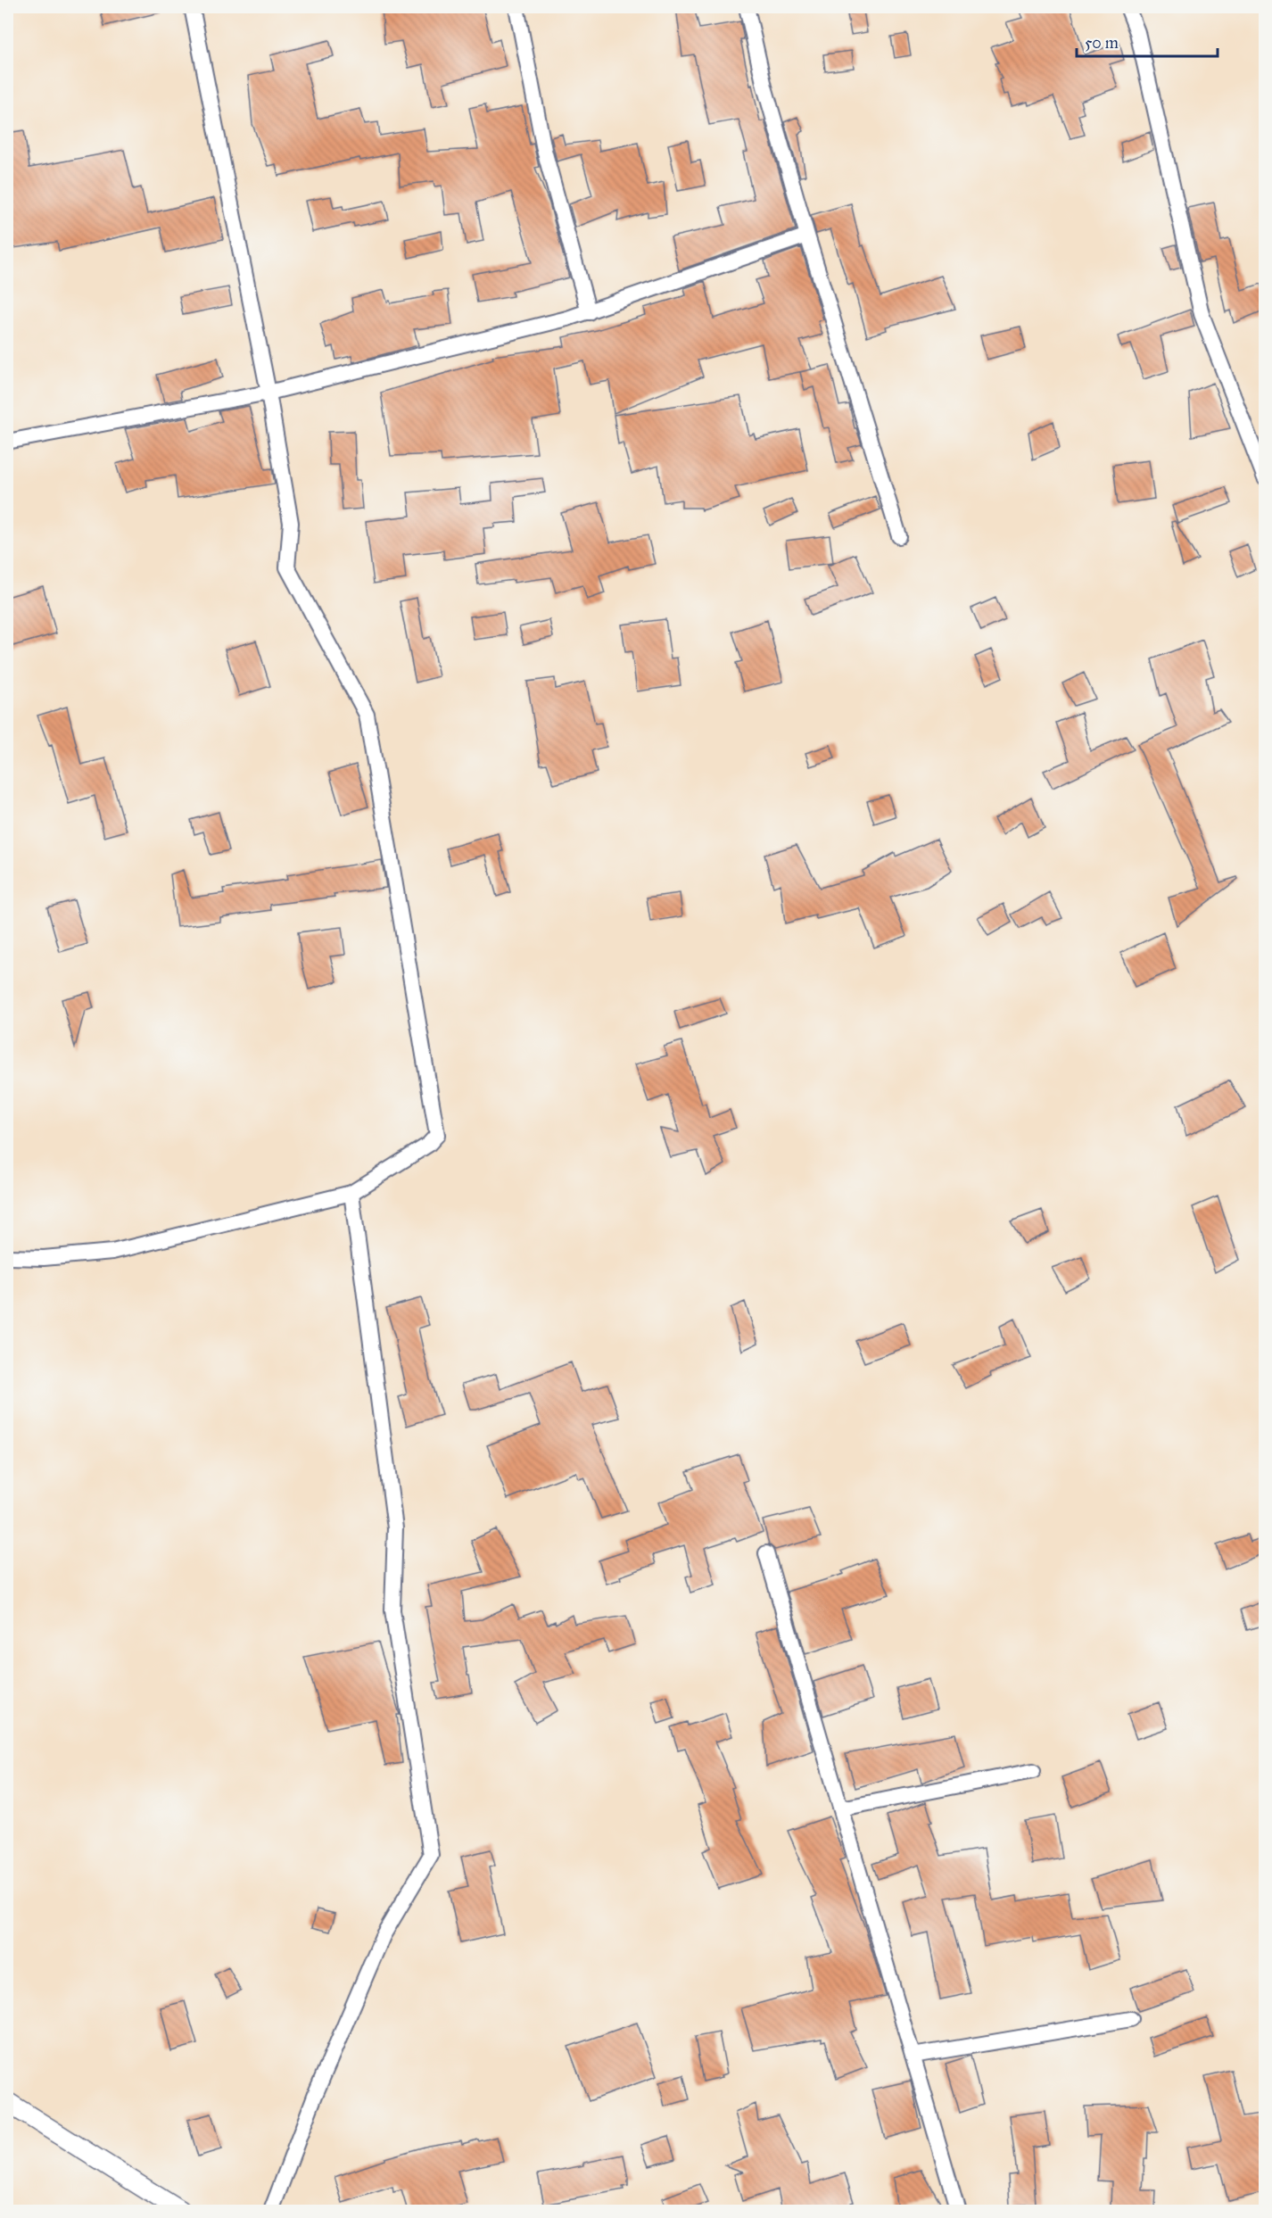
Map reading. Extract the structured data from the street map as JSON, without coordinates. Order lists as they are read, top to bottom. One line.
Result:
{"scale_bar":"50 m"}
